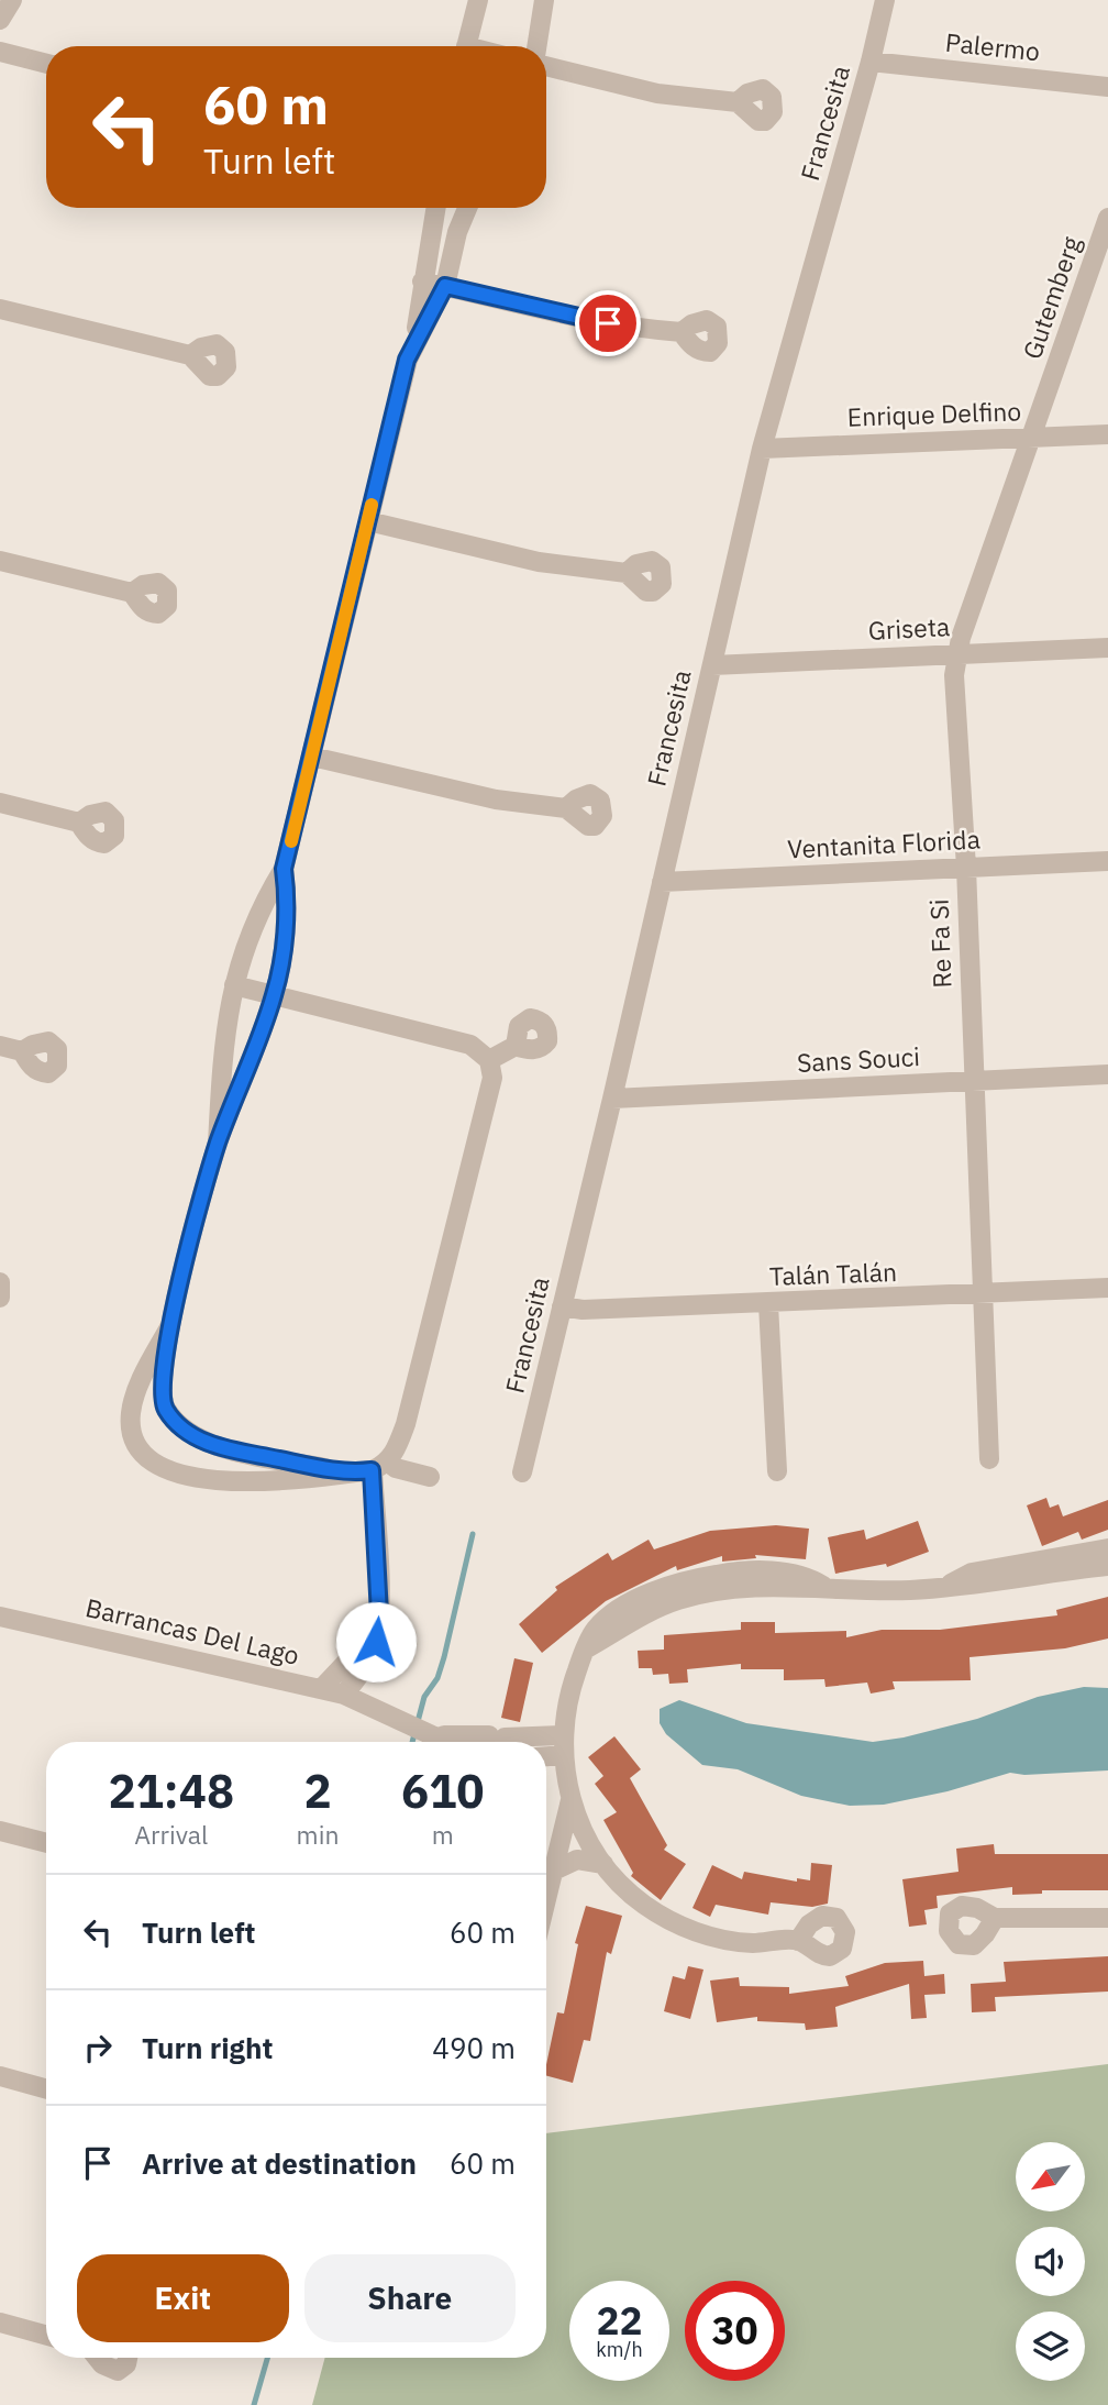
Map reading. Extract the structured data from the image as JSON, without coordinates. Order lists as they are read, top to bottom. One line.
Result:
{"streets":{"street":["Palermo","Francesita","Gutemberg","Enrique Delfino","Griseta","Ventanita Florida","Re Fa Si","Sans Souci","Talán Talán","Barrancas Del Lago"]},"crossings":[["Palermo","Francesita"],["Francesita","Enrique Delfino"],["Francesita","Griseta"],["Francesita","Ventanita Florida"],["Francesita","Sans Souci"],["Francesita","Talán Talán"],["Gutemberg","Enrique Delfino"],["Gutemberg","Re Fa Si"],["Enrique Delfino","Re Fa Si"],["Griseta","Re Fa Si"],["Ventanita Florida","Re Fa Si"],["Re Fa Si","Sans Souci"],["Re Fa Si","Talán Talán"]],"north":"bottom left","page":{"turn":["60 m","Turn left"],"eta":["21:48","Arrival","2","min","610","m"],"list":[{"name":"Turn left","value":"60 m"},{"name":"Turn right","value":"490 m"},{"name":"Arrive at destination","value":"60 m"}],"buttons":["Exit","Share"],"speed":"22 km/h","limit":"30"}}
